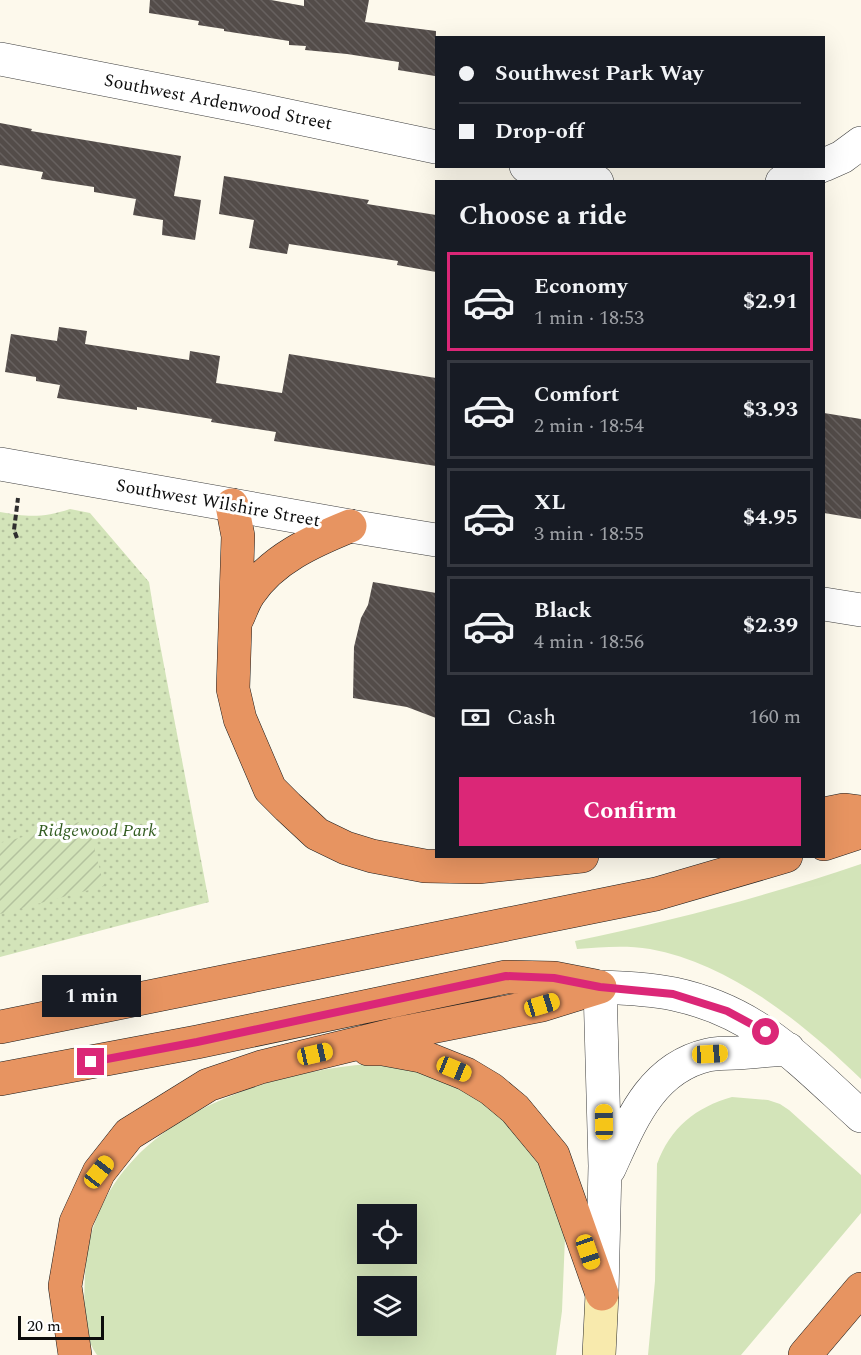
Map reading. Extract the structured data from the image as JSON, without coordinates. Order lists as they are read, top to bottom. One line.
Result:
{"streets":{"street":["Southwest Ardenwood Street","Southwest Wilshire Street"]},"parks":["Ridgewood Park"],"scale_bar":"20 m","page":{"banner":["Southwest Park Way","Drop-off"],"heading":"Choose a ride","list":[{"name":"Economy","note":"1 min · 18:53","value":"$2.91"},{"name":"Comfort","note":"2 min · 18:54","value":"$3.93"},{"name":"XL","note":"3 min · 18:55","value":"$4.95"},{"name":"Black","note":"4 min · 18:56","value":"$2.39"}],"pay":["Cash","160 m"],"buttons":"Confirm","bubble":"1 min","scale":"20 m"}}
